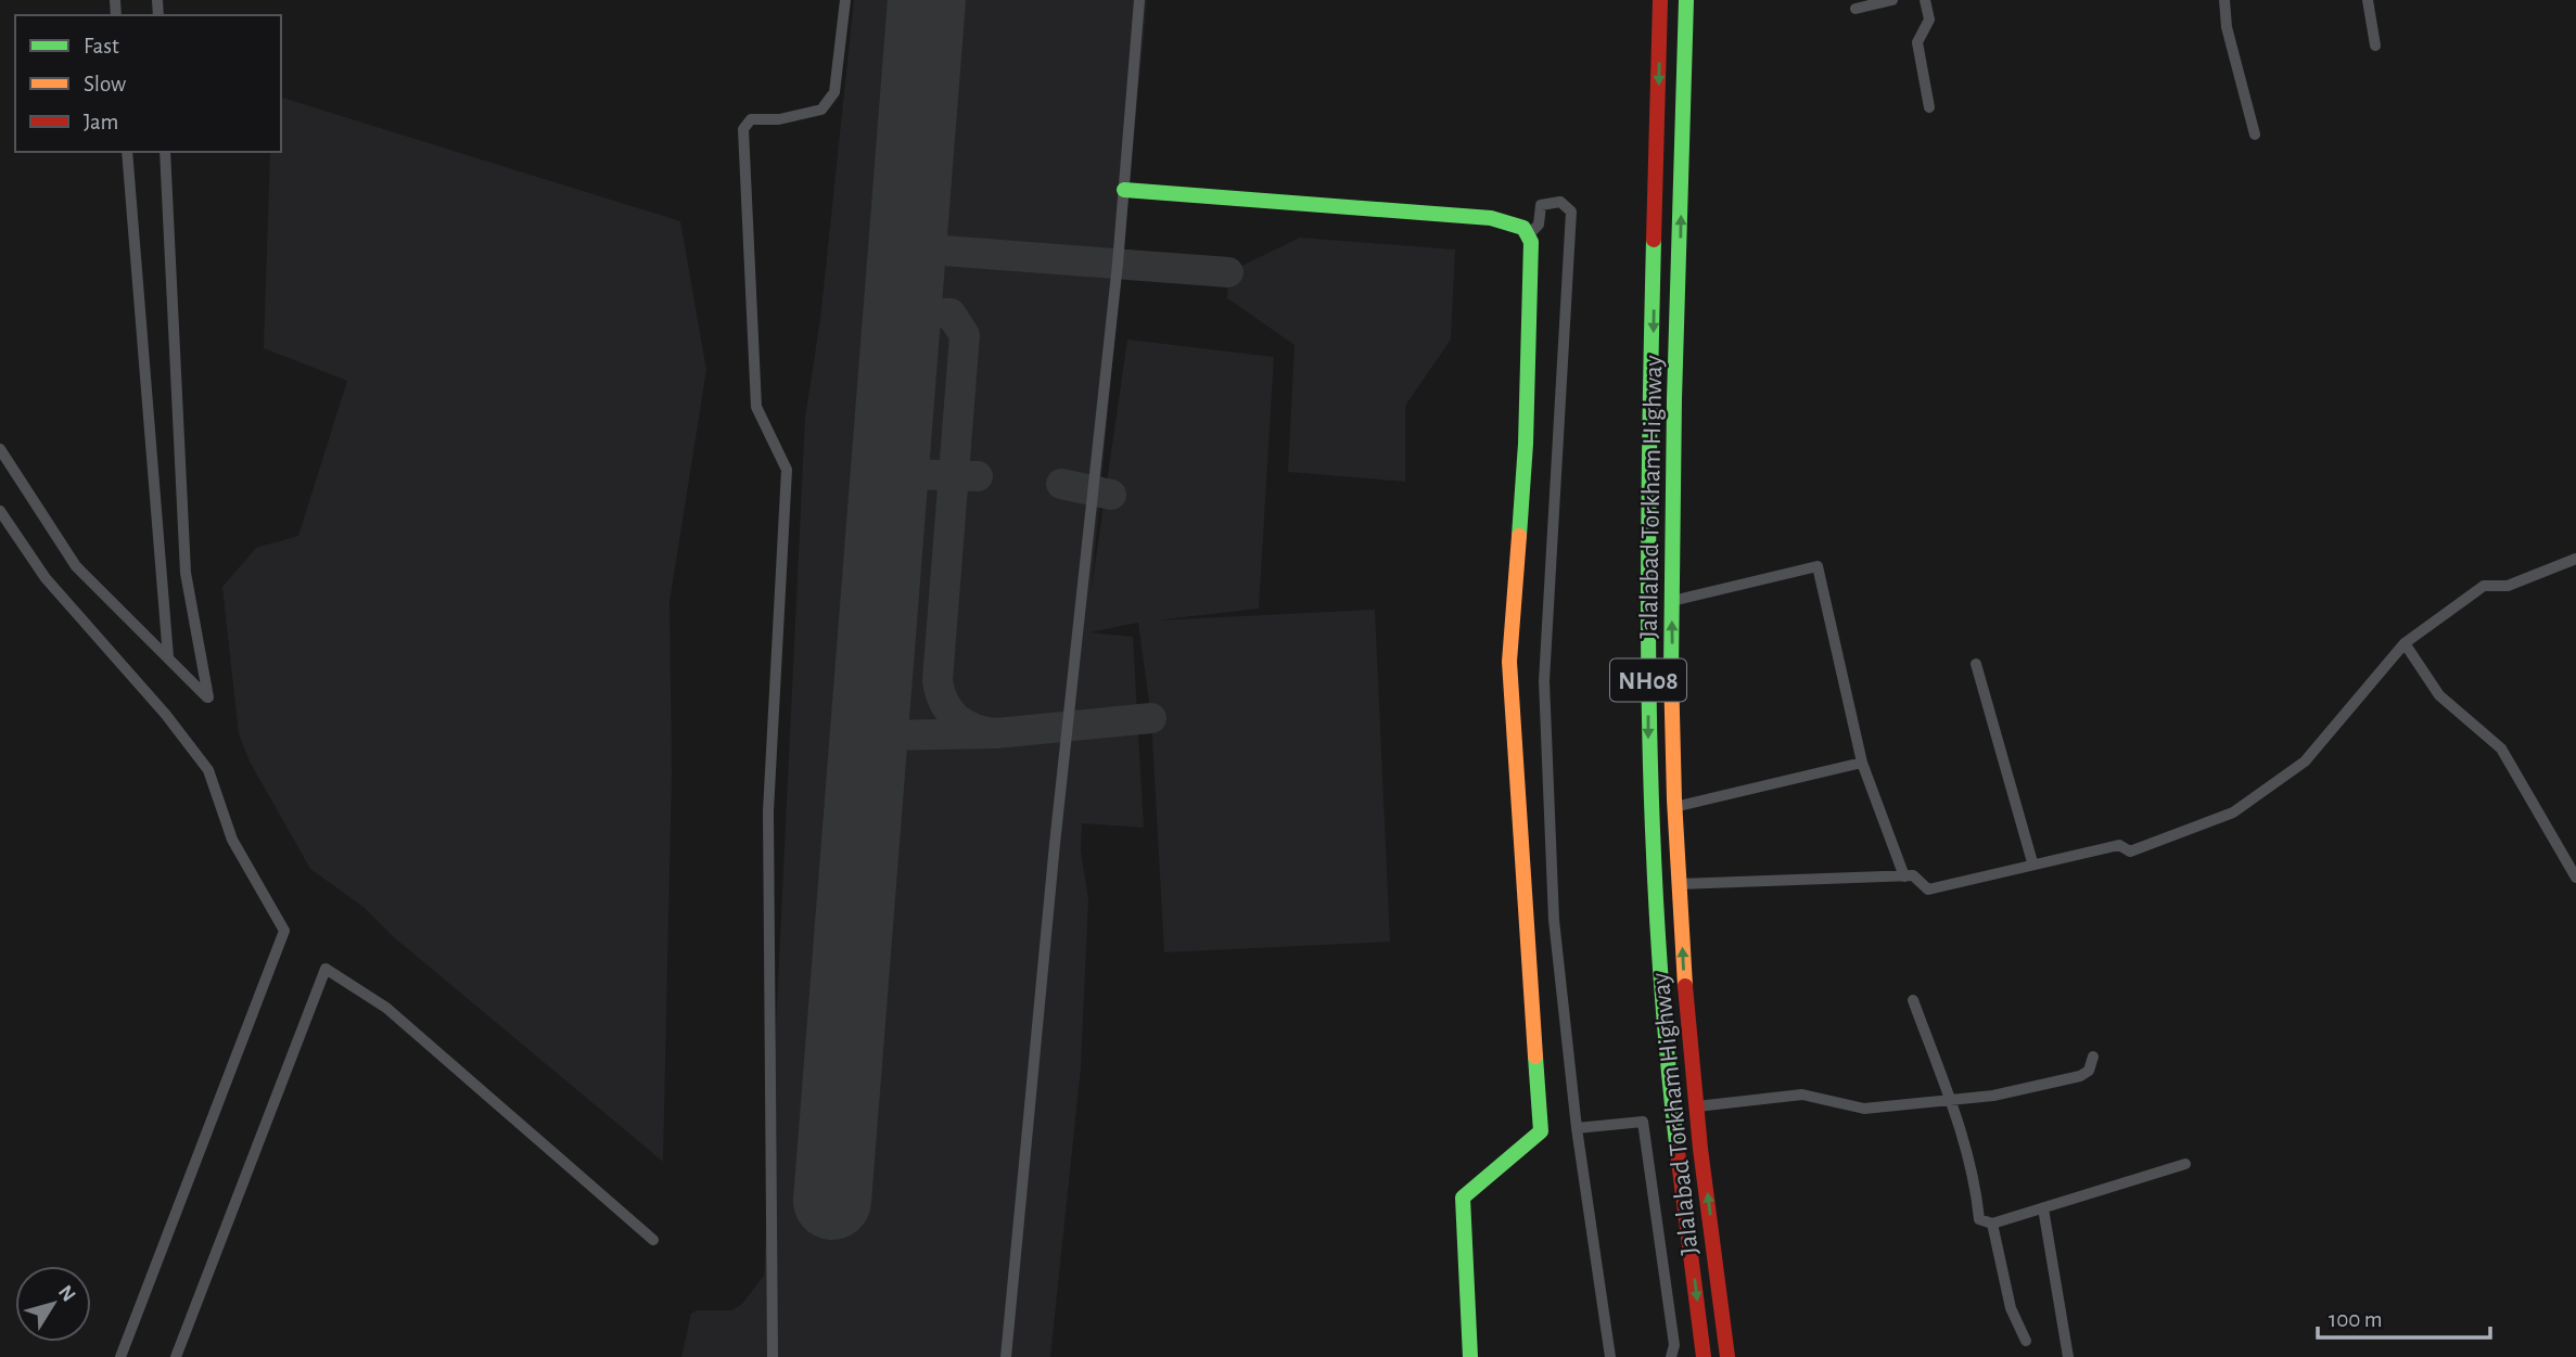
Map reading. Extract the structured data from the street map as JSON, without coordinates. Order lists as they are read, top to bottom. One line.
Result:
{"streets":{"main road":["Jalalabad Torkham Highway","NH08"]},"legend":["Fast","Slow","Jam"],"scale_bar":"100 m","north":"top right"}
